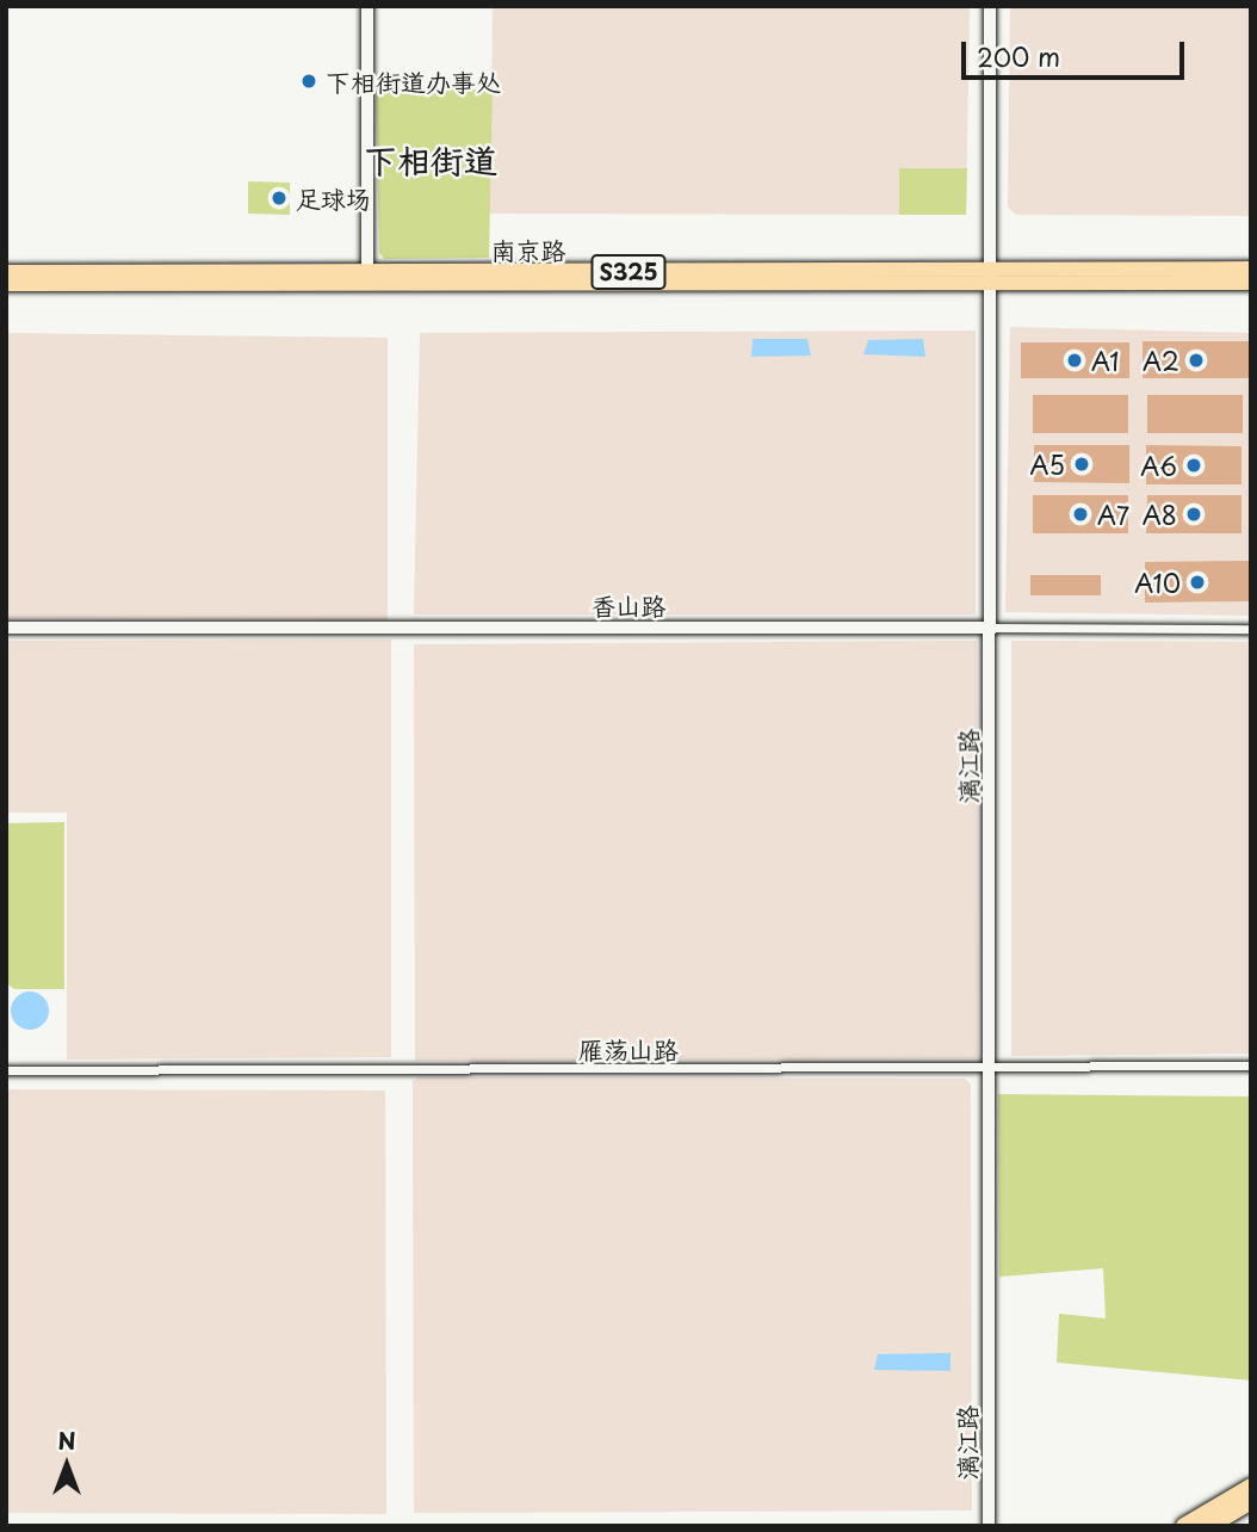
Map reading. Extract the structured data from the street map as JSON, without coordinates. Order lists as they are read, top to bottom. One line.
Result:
{"streets":{"main road":["南京路","S325"],"street":["香山路","漓江路","雁荡山路"]},"crossings":[["南京路","漓江路"],["香山路","漓江路"],["漓江路","雁荡山路"]],"districts":["下相街道"],"places":["下相街道办事处","足球场","A1","A2","A5","A6","A7","A8","A10"],"scale_bar":"200 m","north":"top"}
